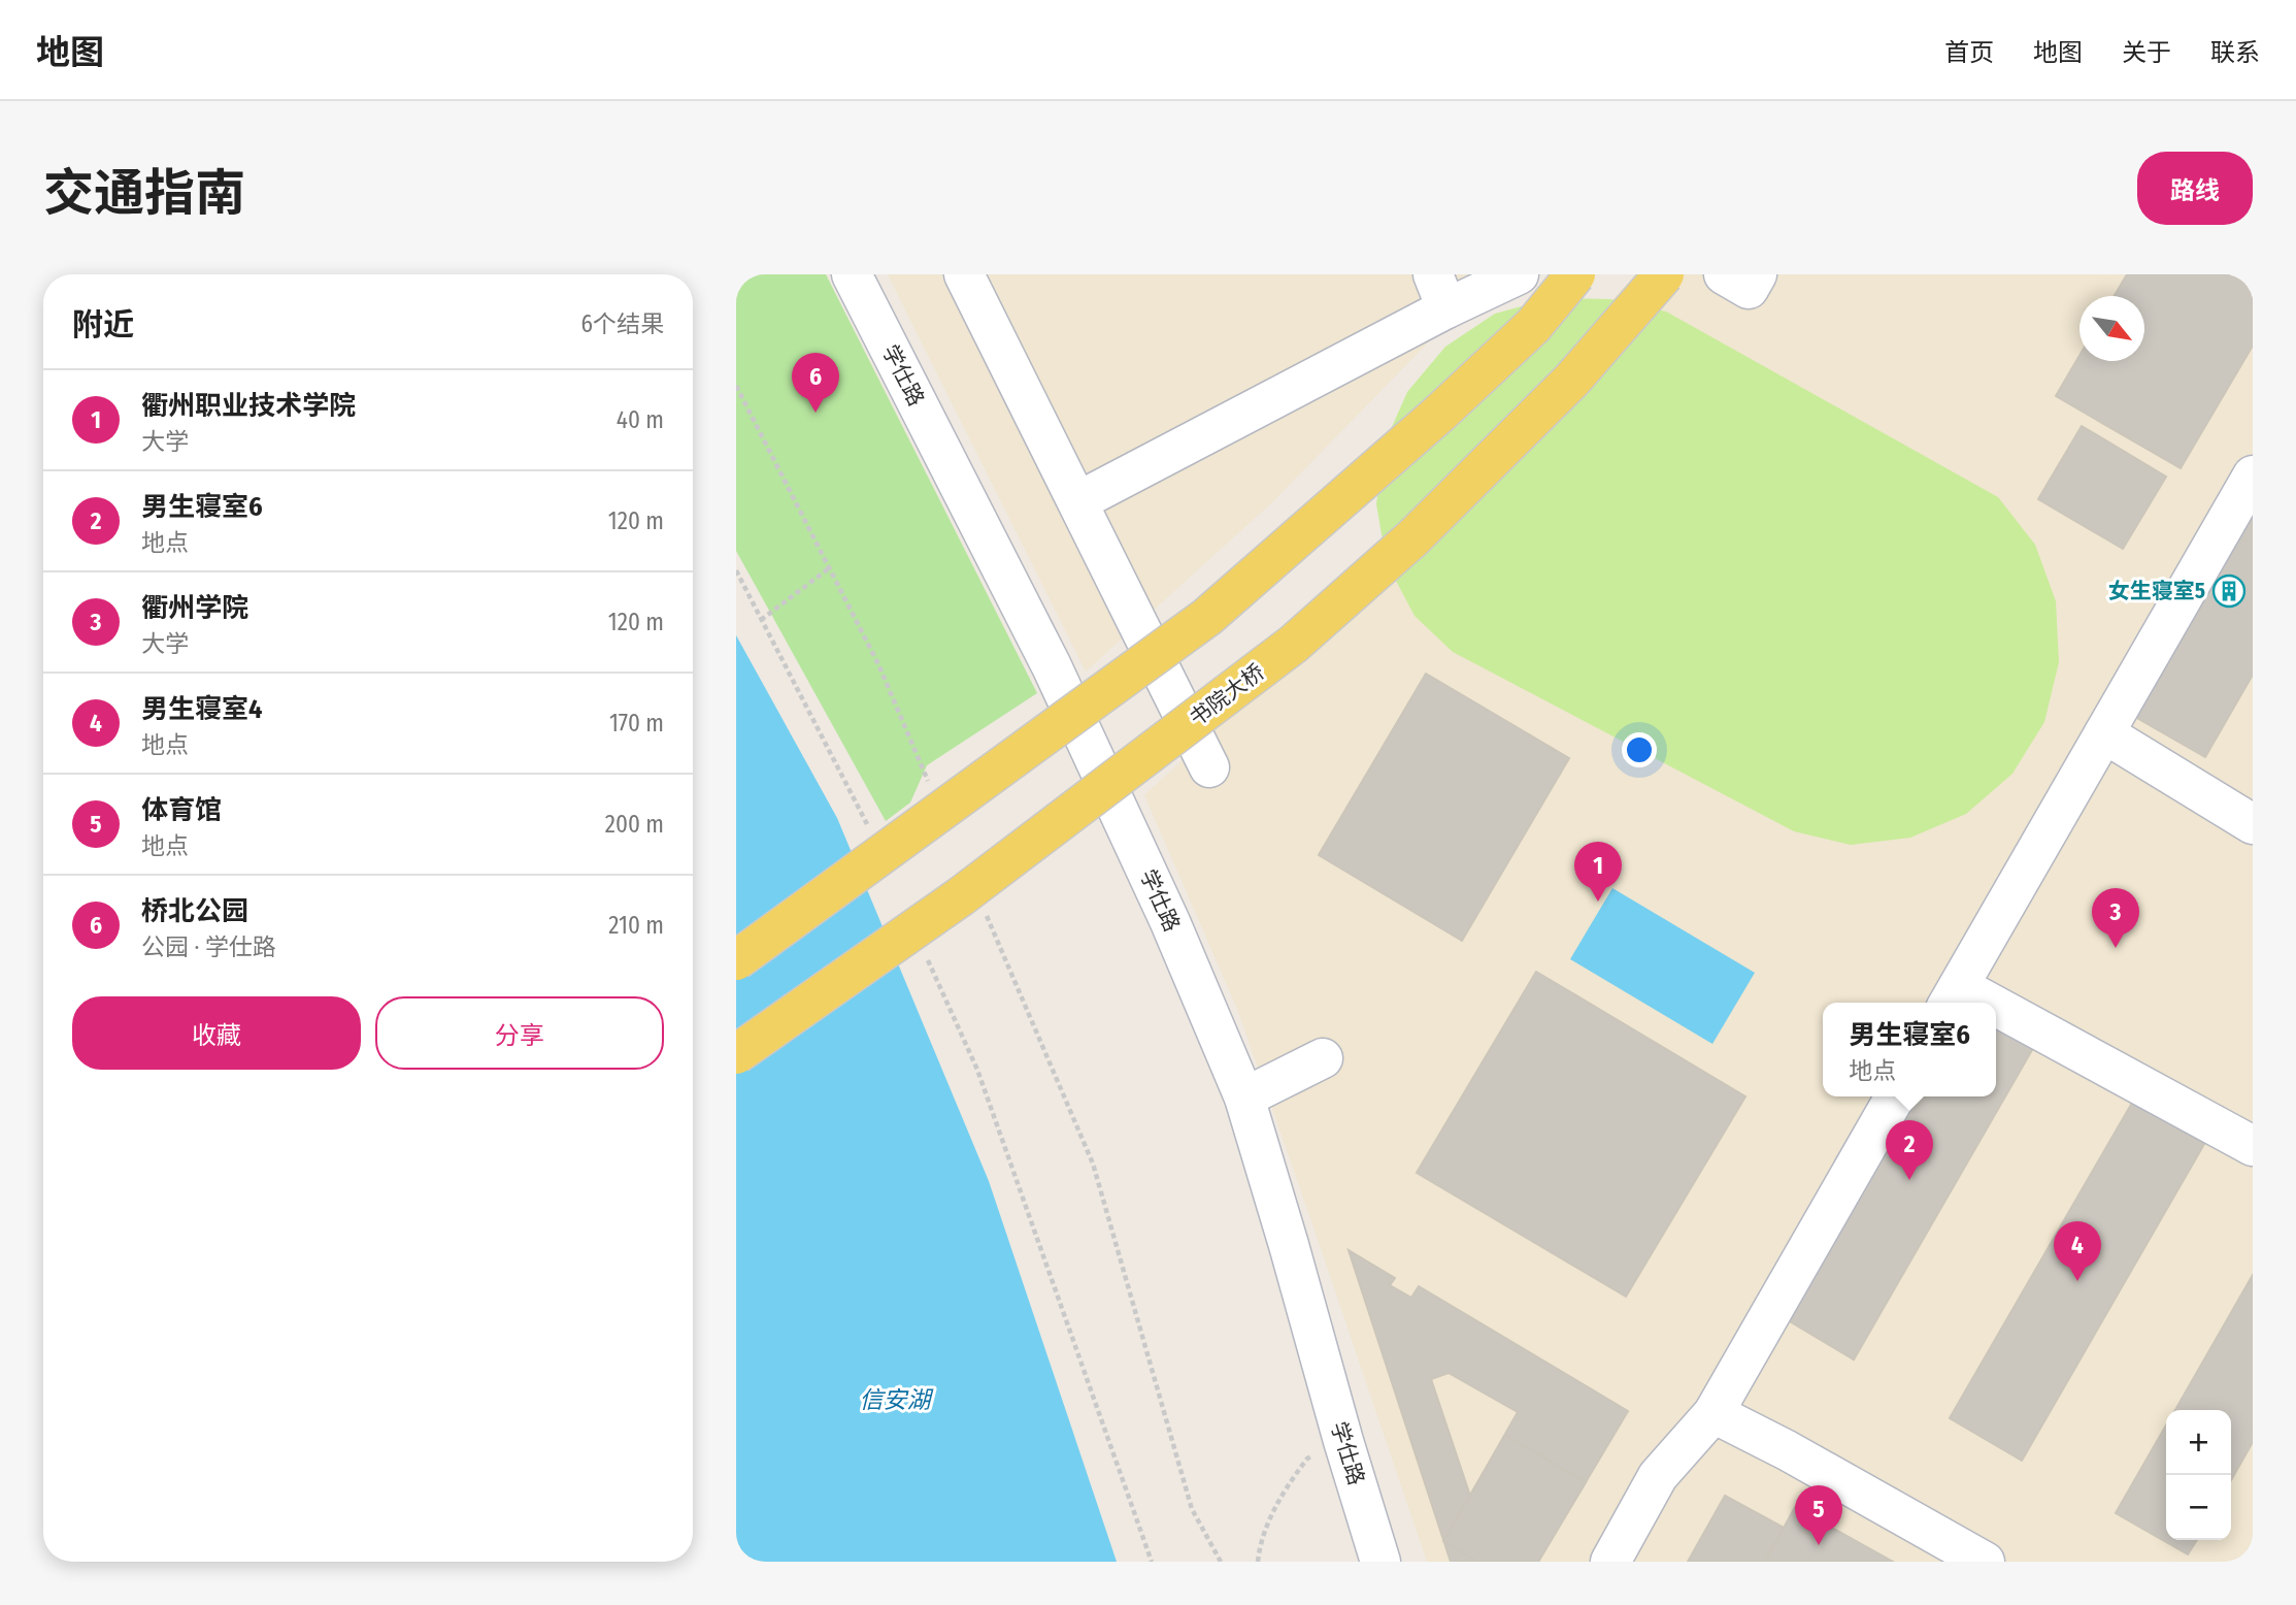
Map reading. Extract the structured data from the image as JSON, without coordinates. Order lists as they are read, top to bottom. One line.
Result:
{"streets":{"main road":["书院大桥"],"street":["学仕路"]},"water":["信安湖"],"places":{"building":["女生寝室5"]},"north":"bottom right","page":{"header":"地图","nav":["首页","地图","关于","联系"],"title":"交通指南","buttons":["路线",["收藏","分享"]],"heading":["附近","6个结果"],"pins":["6","1","3","2","4","5"],"list":[{"mark":"1","name":"衢州职业技术学院","note":"大学","value":"40 m"},{"mark":"2","name":"男生寝室6","note":"地点","value":"120 m"},{"mark":"3","name":"衢州学院","note":"大学","value":"120 m"},{"mark":"4","name":"男生寝室4","note":"地点","value":"170 m"},{"mark":"5","name":"体育馆","note":"地点","value":"200 m"},{"mark":"6","name":"桥北公园","note":"公园 · 学仕路","value":"210 m"}],"popup":["男生寝室6","地点"],"map_buttons":["+","−"]}}
